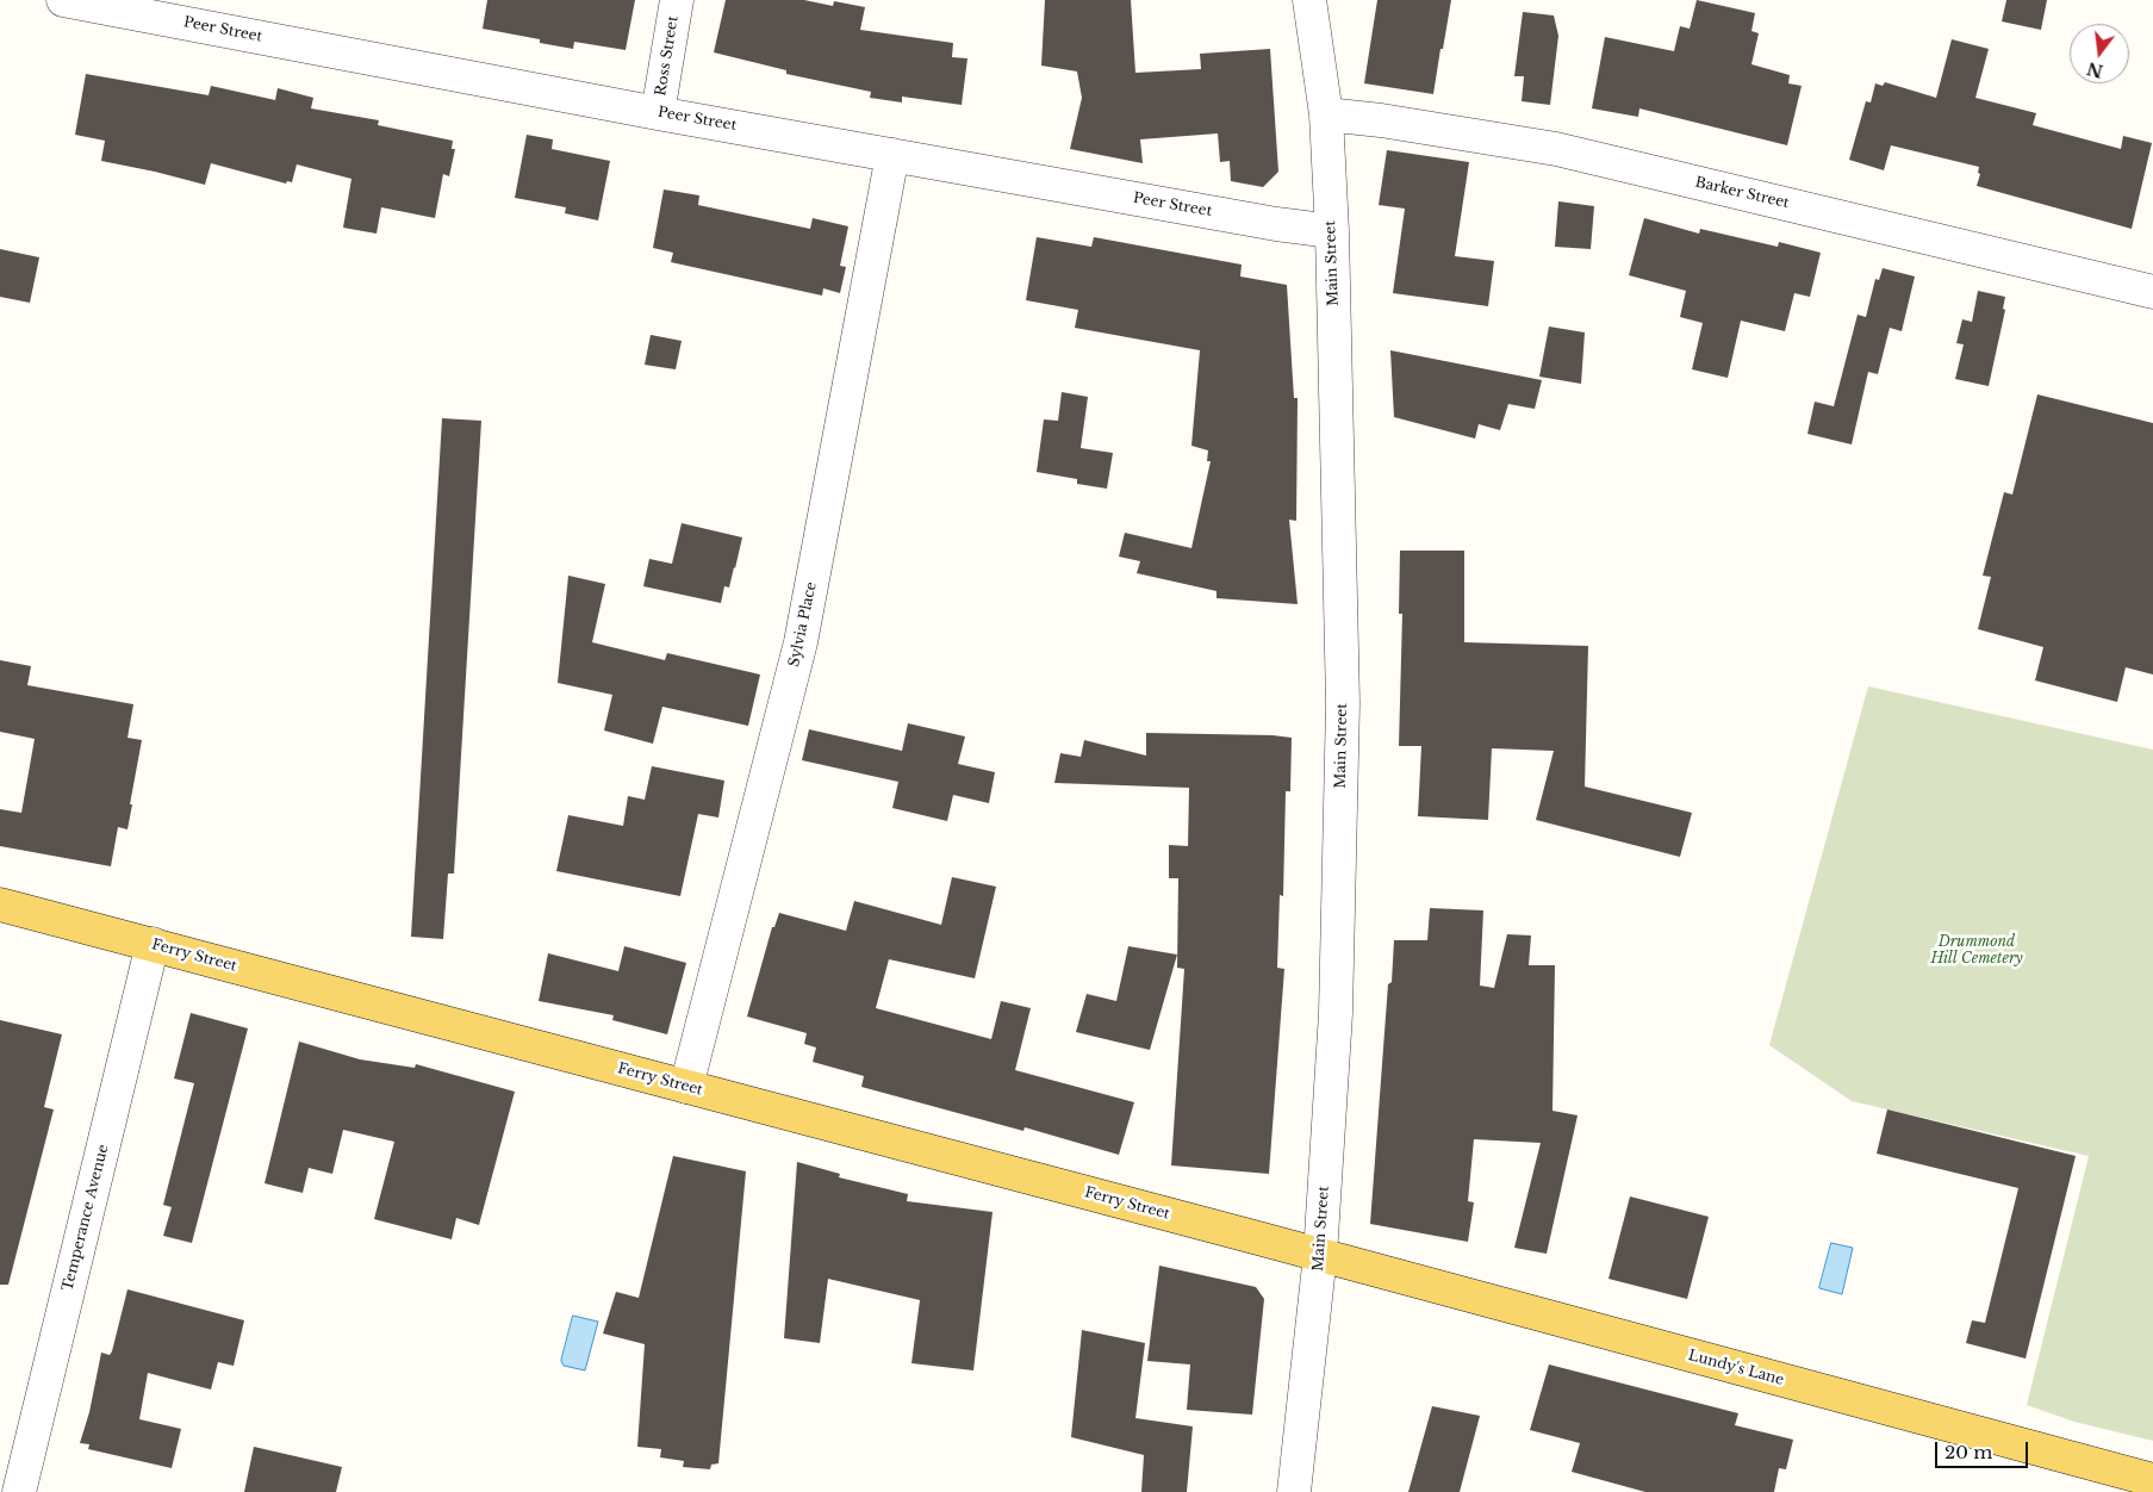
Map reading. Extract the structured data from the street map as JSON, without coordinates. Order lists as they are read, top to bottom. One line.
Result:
{"streets":{"main road":["Ferry Street","Lundy's Lane"],"street":["Peer Street","Ross Street","Barker Street","Main Street","Sylvia Place","Temperance Avenue"]},"crossings":[["Peer Street","Ross Street"],["Peer Street","Main Street"],["Peer Street","Sylvia Place"],["Barker Street","Main Street"],["Main Street","Ferry Street"],["Main Street","Lundy's Lane"],["Sylvia Place","Ferry Street"],["Ferry Street","Temperance Avenue"],["Ferry Street","Lundy's Lane"]],"parks":["Drummond Hill Cemetery"],"scale_bar":"20 m","north":"bottom"}
